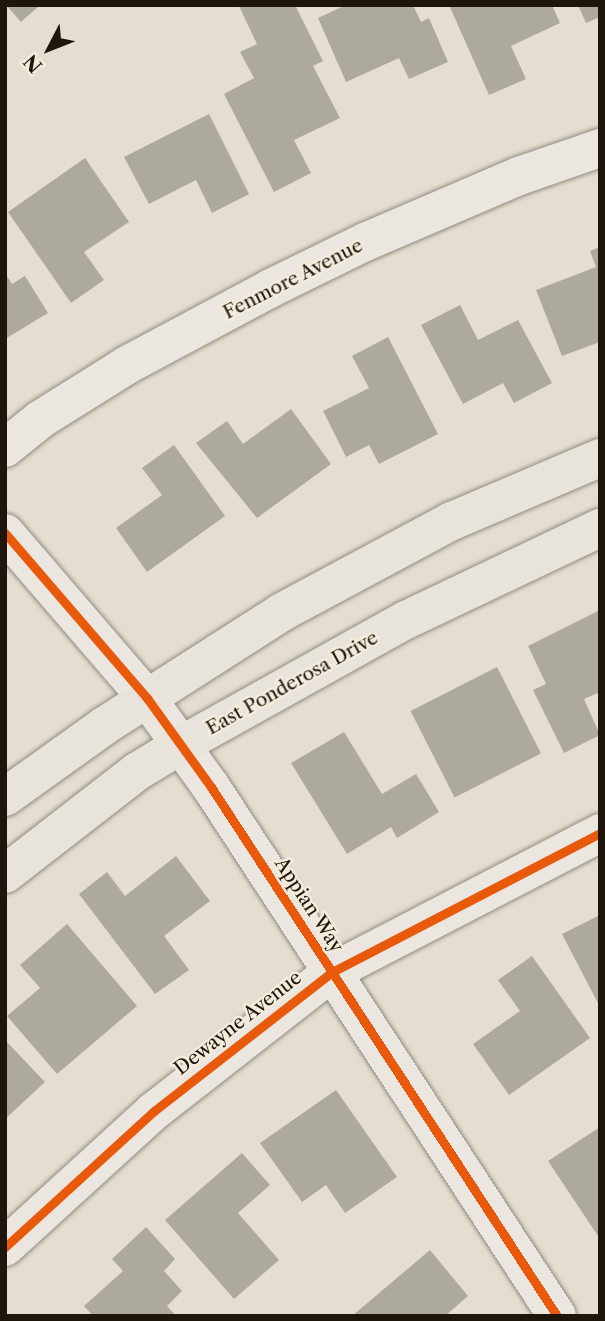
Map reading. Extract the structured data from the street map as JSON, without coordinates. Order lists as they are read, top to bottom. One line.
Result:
{"streets":{"main road":["East Ponderosa Drive"],"street":["Fenmore Avenue","Appian Way","Dewayne Avenue"]},"crossings":[["East Ponderosa Drive","Appian Way"],["Appian Way","Dewayne Avenue"]],"north":"bottom left"}
